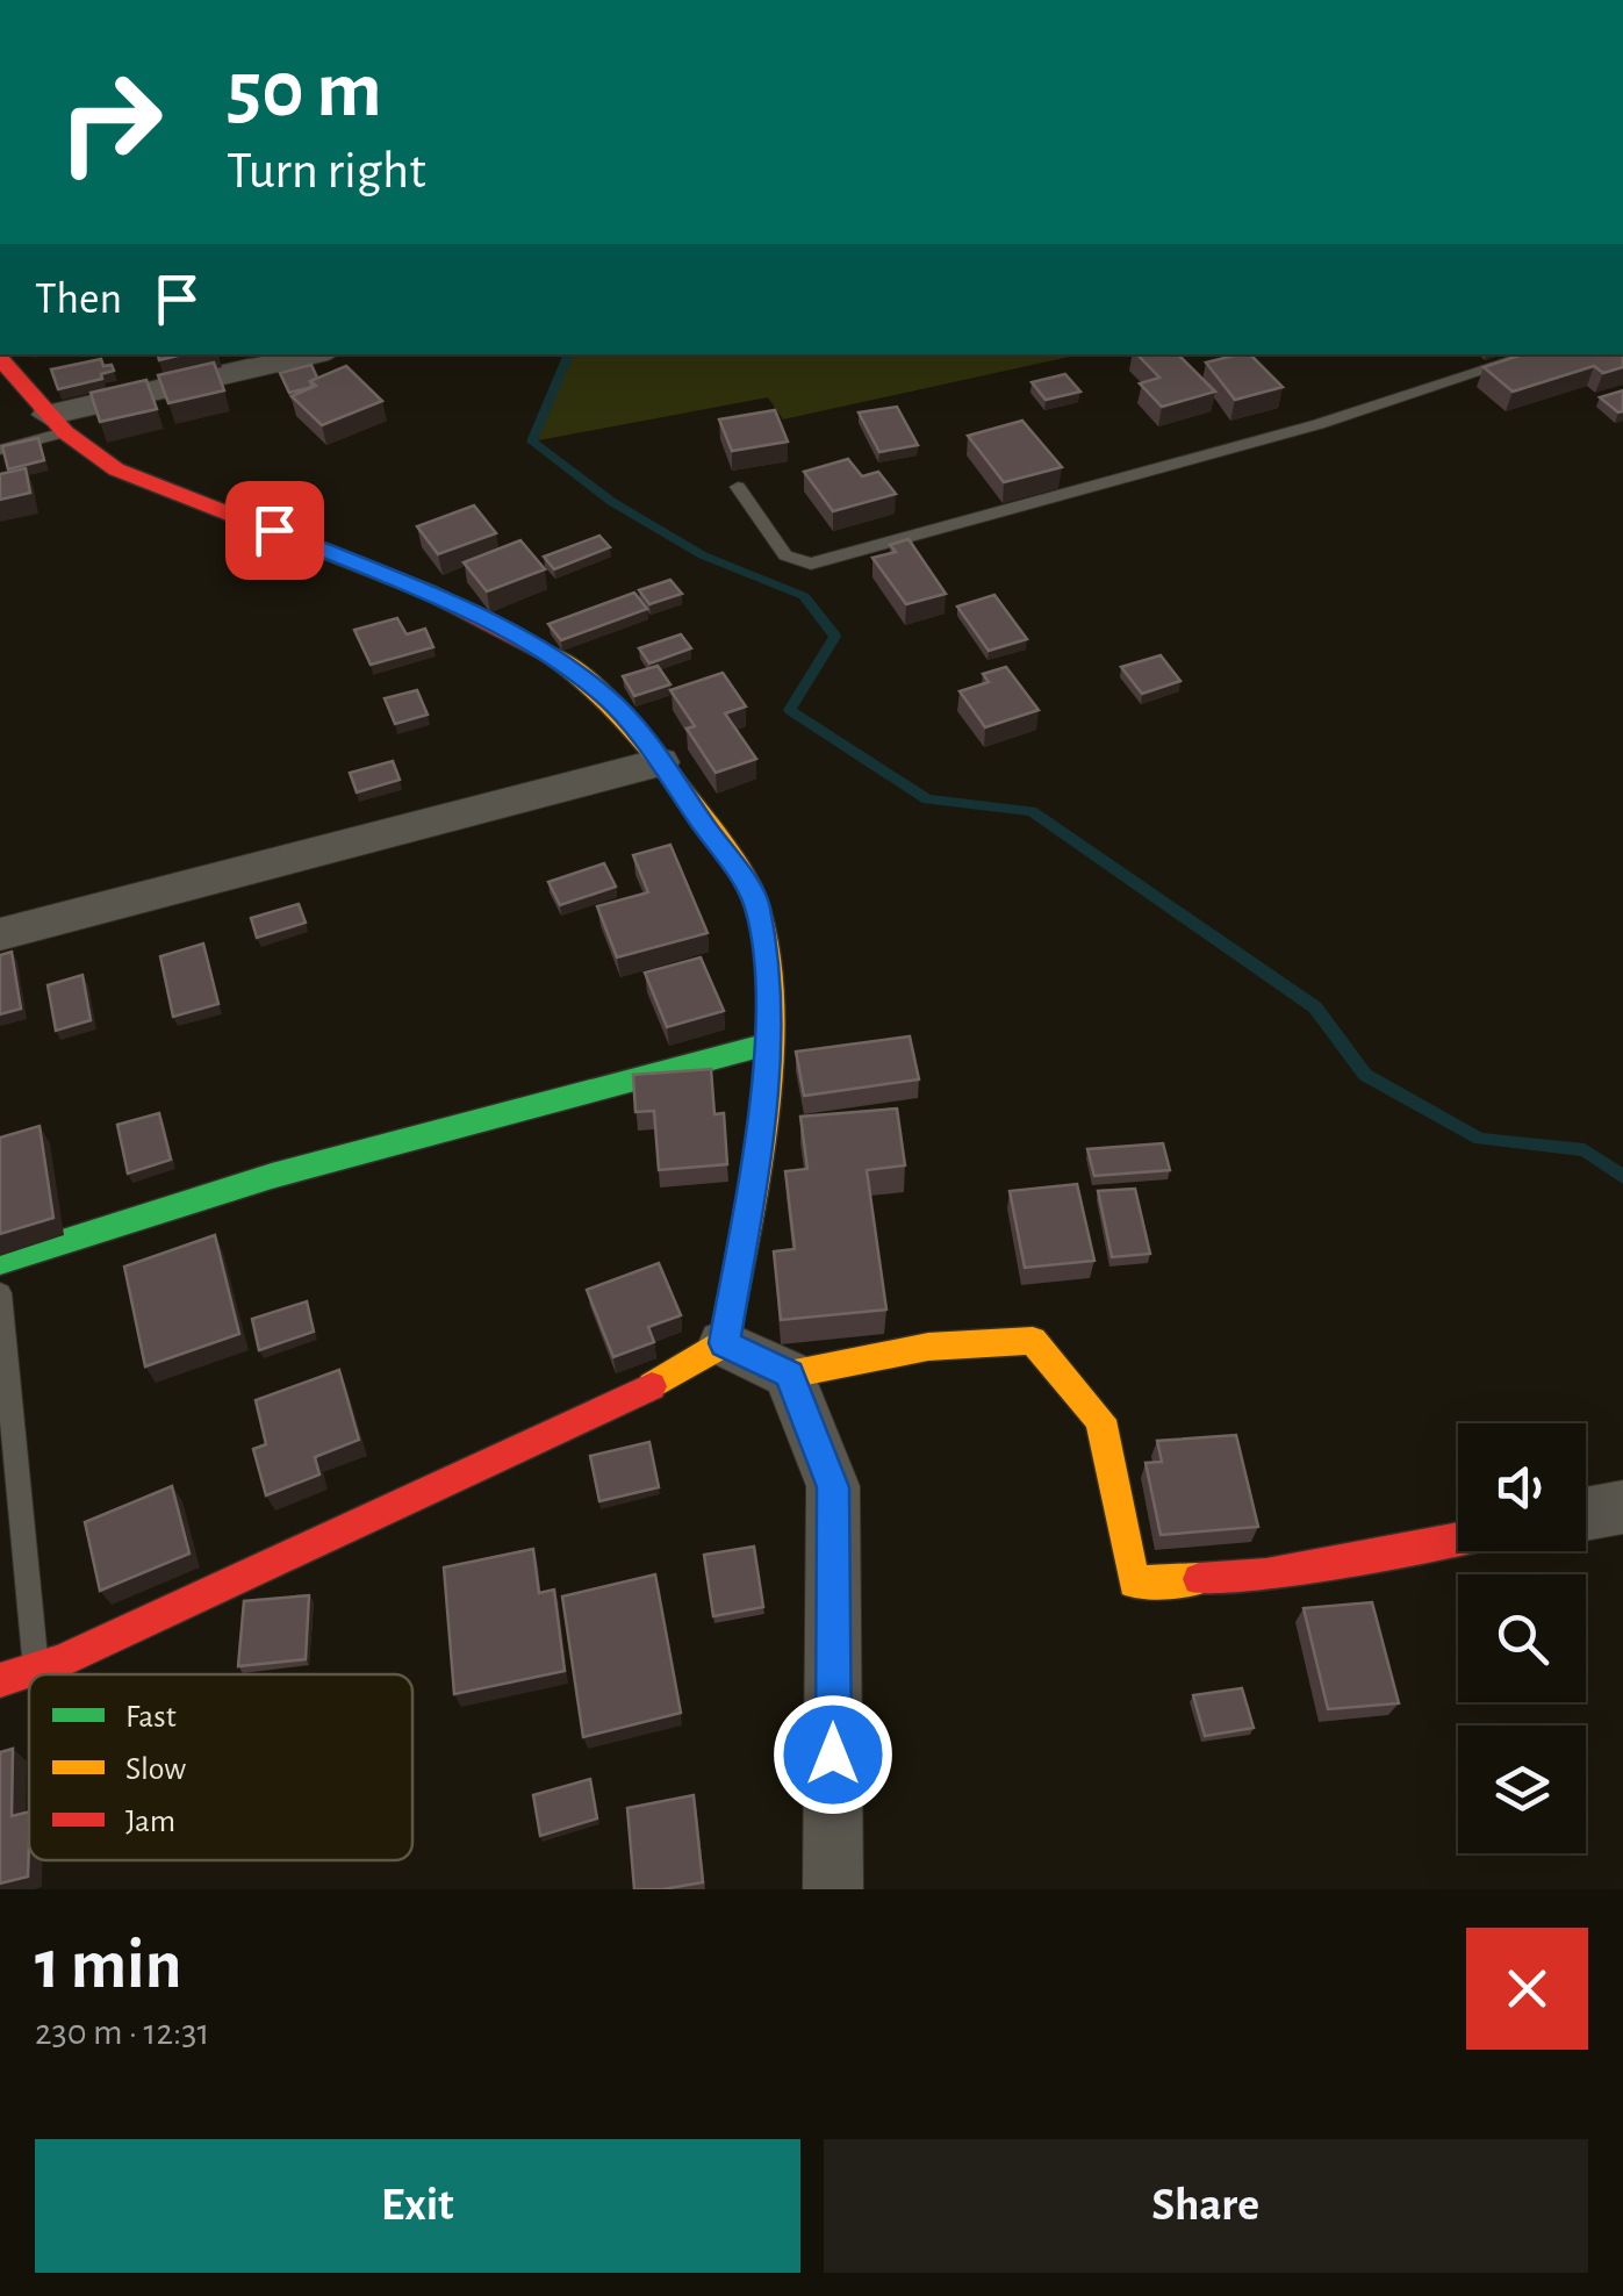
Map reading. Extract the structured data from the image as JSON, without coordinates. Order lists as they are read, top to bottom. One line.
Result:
{"legend":["Fast","Slow","Jam"],"page":{"turn":["50 m","Turn right"],"then":"Then","heading":["1 min","230 m · 12:31"],"buttons":["Exit","Share"]}}
